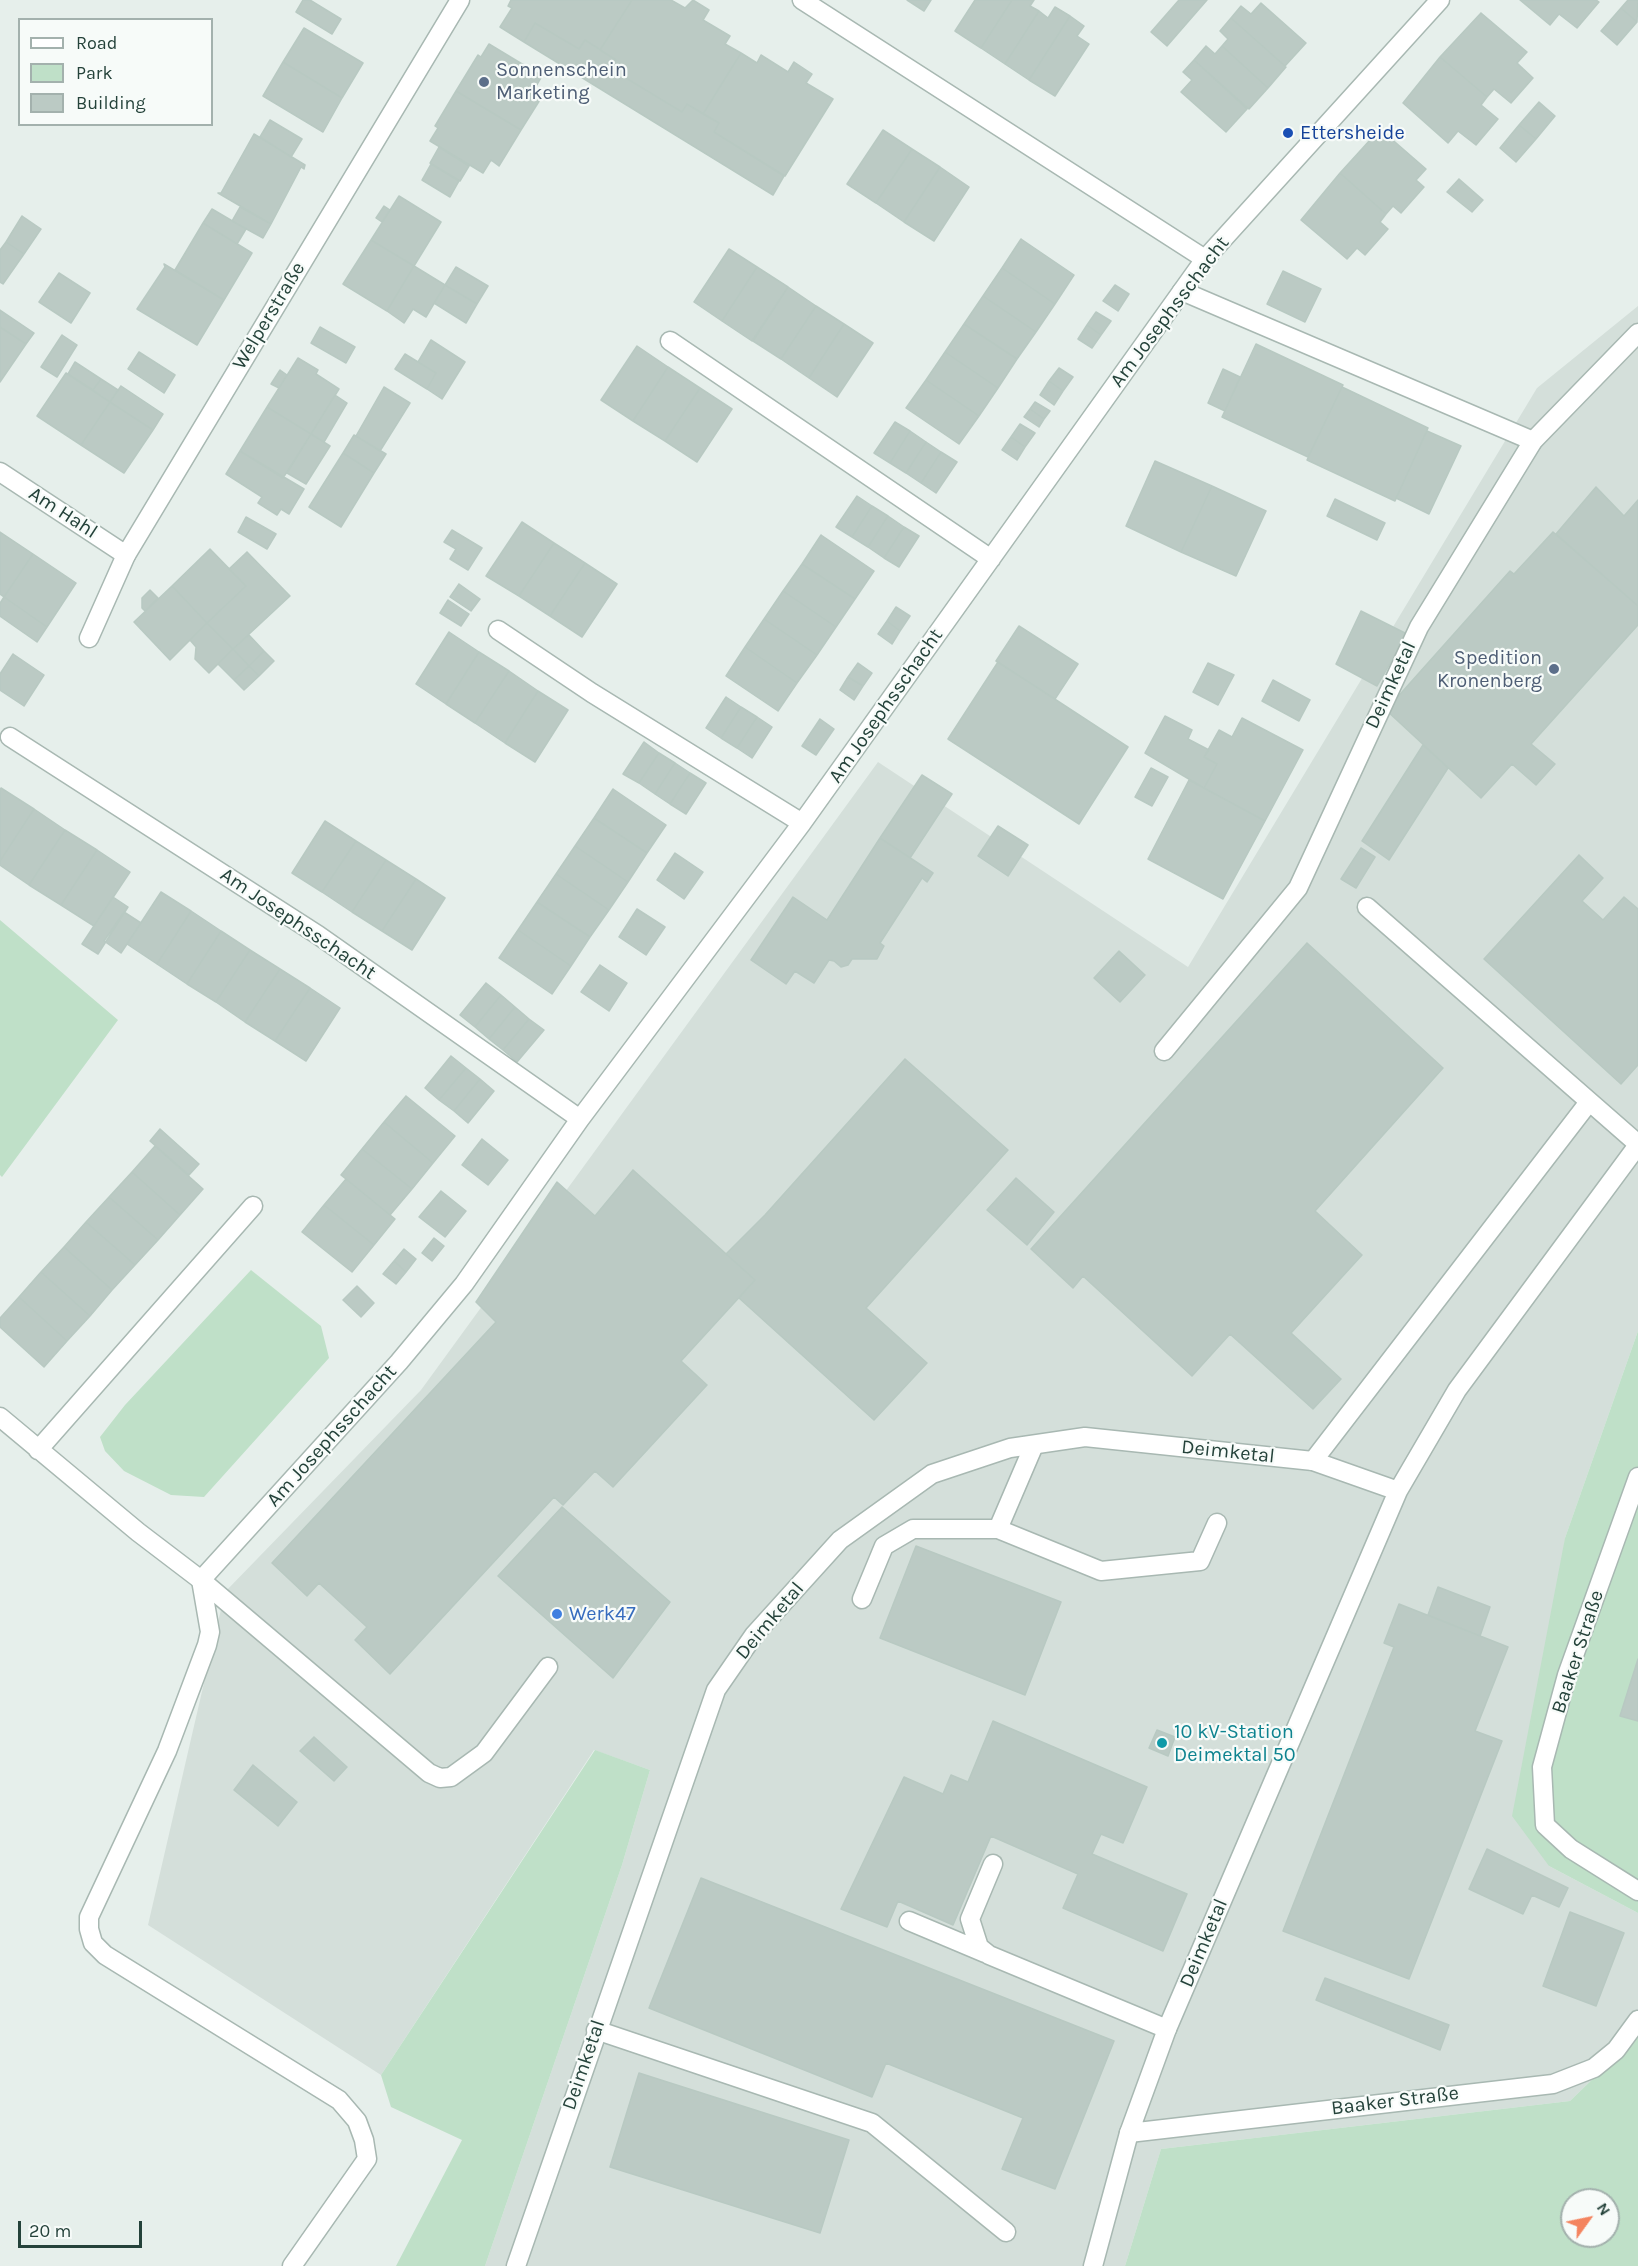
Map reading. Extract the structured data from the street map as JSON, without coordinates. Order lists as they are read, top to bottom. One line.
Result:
{"streets":{"street":["Am Josephsschacht","Welperstraße","Am Hahl","Deimketal","Baaker Straße"]},"crossings":[["Welperstraße","Am Hahl"],["Deimketal","Baaker Straße"]],"places":["Sonnenschein Marketing","Ettersheide","Spedition Kronenberg","Werk47","10 kV-Station Deimektal 50"],"legend":["Road","Park","Building"],"scale_bar":"20 m","north":"top right"}
